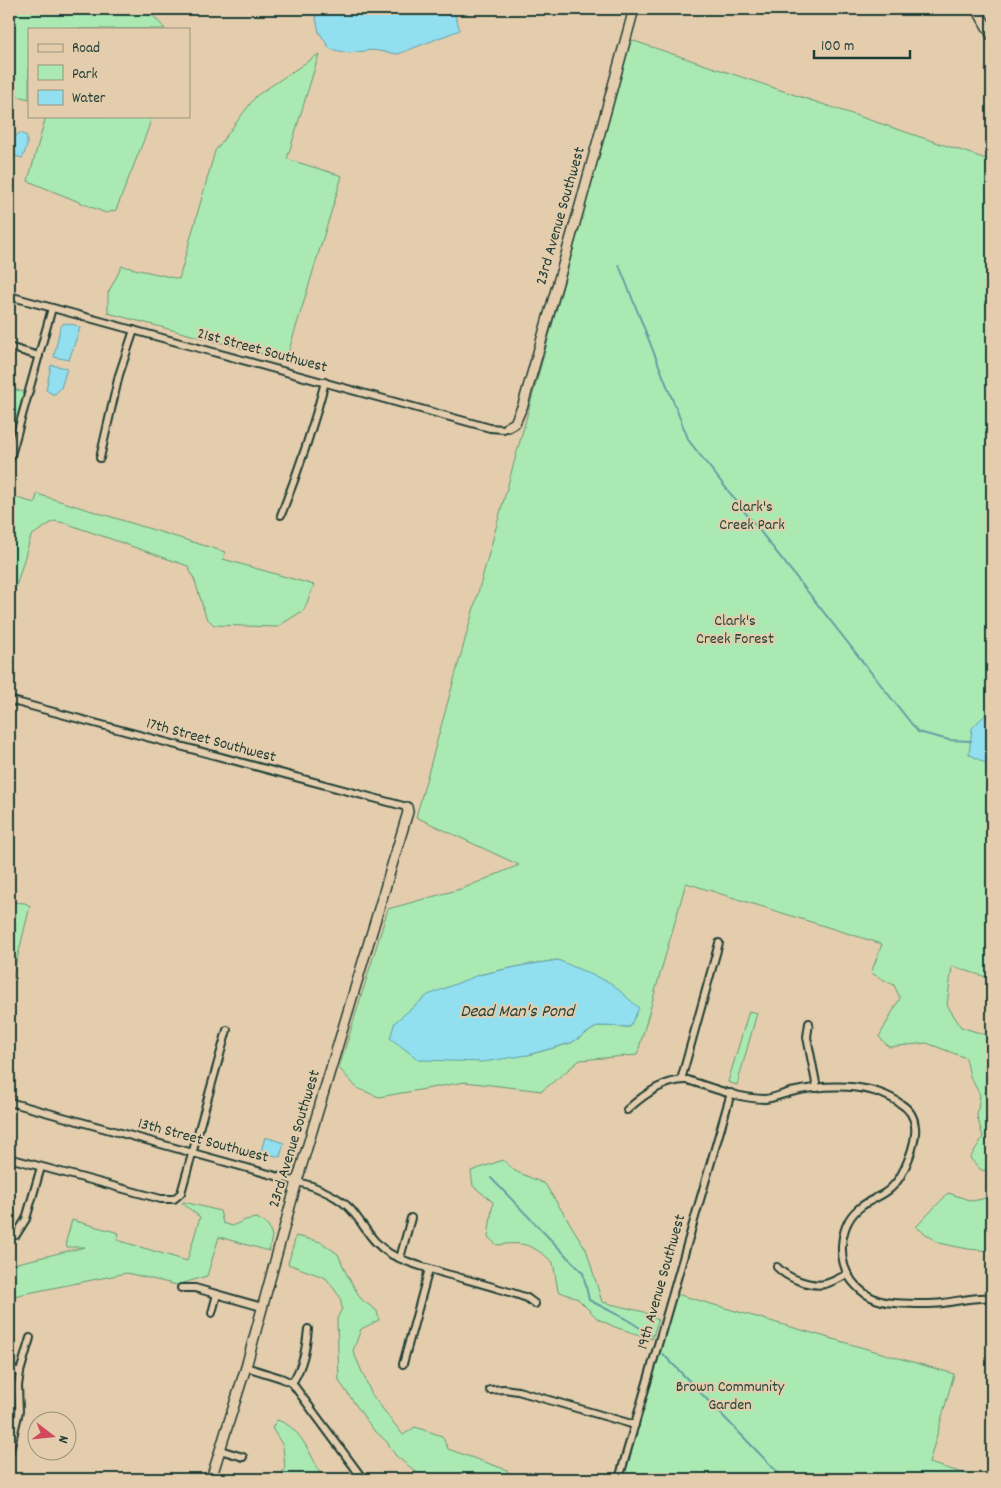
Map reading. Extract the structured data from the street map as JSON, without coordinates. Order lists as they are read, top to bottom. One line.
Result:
{"streets":{"street":["23rd Avenue Southwest","21st Street Southwest","17th Street Southwest","13th Street Southwest","19th Avenue Southwest"]},"crossings":[["23rd Avenue Southwest","21st Street Southwest"],["23rd Avenue Southwest","17th Street Southwest"],["23rd Avenue Southwest","13th Street Southwest"]],"water":["Dead Man's Pond"],"parks":["Clark's Creek Park","Clark's Creek Forest","Brown Community Garden"],"legend":["Road","Park","Water"],"scale_bar":"100 m","north":"right"}
